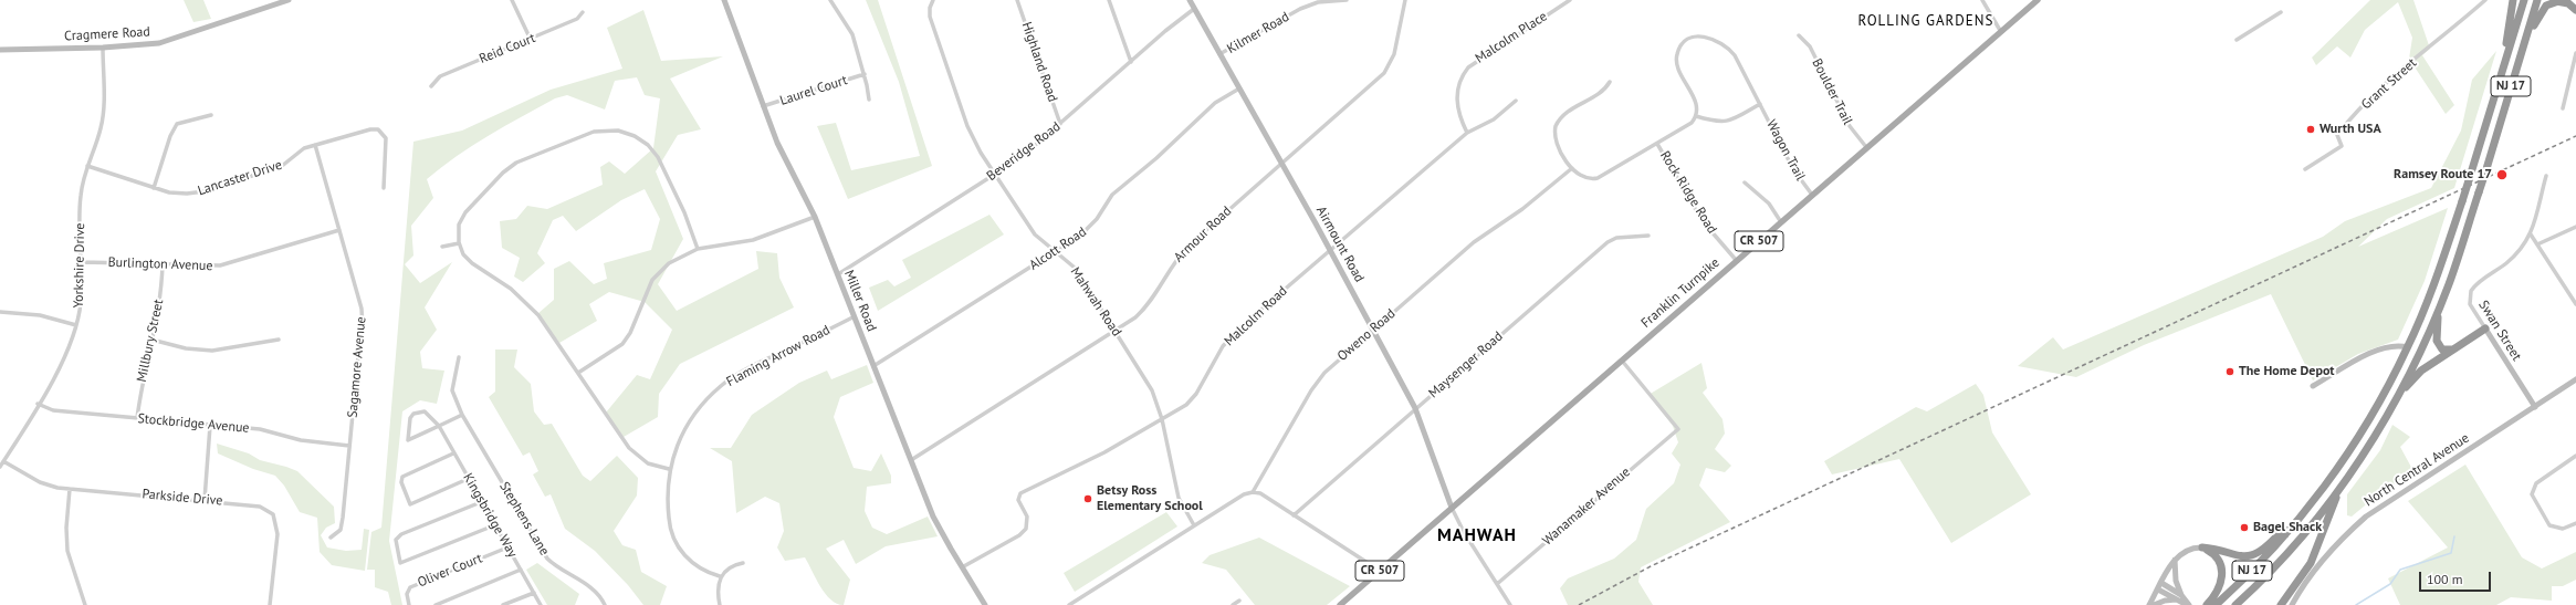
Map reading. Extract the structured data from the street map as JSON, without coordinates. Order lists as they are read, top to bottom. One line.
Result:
{"streets":{"highway":["NJ 17"],"main road":["CR 507","Franklin Turnpike"],"street":["Kilmer Road","Cragmere Road","Malcolm Place","Reid Court","Highland Road","Grant Street","Laurel Court","Boulder Trail","Wagon Trail","Beveridge Road","Lancaster Drive","Rock Ridge Road","Armour Road","Airmount Road","Alcott Road","Burlington Avenue","Yorkshire Drive","Miller Road","Mahwah Road","Malcolm Road","Swan Street","Oweno Road","Millbury Street","Flaming Arrow Road","Maysenger Road","Sagamore Avenue","Stockbridge Avenue","North Central Avenue","Parkside Drive","Wanamaker Avenue","Kingsbridge Way","Stephens Lane","Oliver Court"]},"crossings":[["Kilmer Road","Airmount Road"],["Cragmere Road","Yorkshire Drive"],["Malcolm Place","Malcolm Road"],["Highland Road","Beveridge Road"],["Laurel Court","Miller Road"],["Boulder Trail","Franklin Turnpike"],["Wagon Trail","Franklin Turnpike"],["Beveridge Road","Airmount Road"],["Beveridge Road","Miller Road"],["Beveridge Road","Mahwah Road"],["Lancaster Drive","Yorkshire Drive"],["Lancaster Drive","Sagamore Avenue"],["Rock Ridge Road","Franklin Turnpike"],["Armour Road","Airmount Road"],["Armour Road","Miller Road"],["Armour Road","Mahwah Road"],["Airmount Road","Alcott Road"],["Airmount Road","Franklin Turnpike"],["Airmount Road","Malcolm Road"],["Airmount Road","Oweno Road"],["Airmount Road","Maysenger Road"],["Alcott Road","Miller Road"],["Alcott Road","Mahwah Road"],["Burlington Avenue","Yorkshire Drive"],["Burlington Avenue","Millbury Street"],["Burlington Avenue","Sagamore Avenue"],["Yorkshire Drive","Stockbridge Avenue"],["Yorkshire Drive","Parkside Drive"],["Franklin Turnpike","Wanamaker Avenue"],["Miller Road","Malcolm Road"],["Miller Road","Flaming Arrow Road"],["Mahwah Road","Malcolm Road"],["Swan Street","North Central Avenue"],["Millbury Street","Stockbridge Avenue"],["Sagamore Avenue","Stockbridge Avenue"],["Kingsbridge Way","Oliver Court"]],"districts":["ROLLING GARDENS","MAHWAH"],"places":["Wurth USA","Ramsey Route 17","The Home Depot","Betsy Ross Elementary School","Bagel Shack"],"scale_bar":"100 m"}
